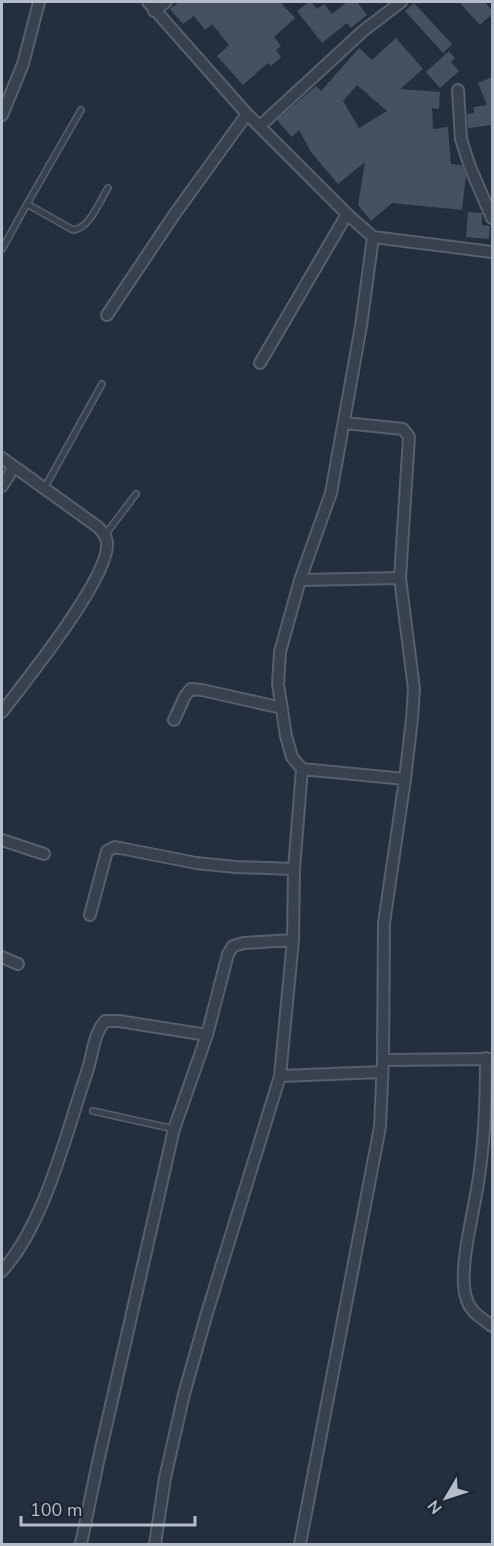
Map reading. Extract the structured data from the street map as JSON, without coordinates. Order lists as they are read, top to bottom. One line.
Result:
{"scale_bar":"100 m","north":"bottom left"}
